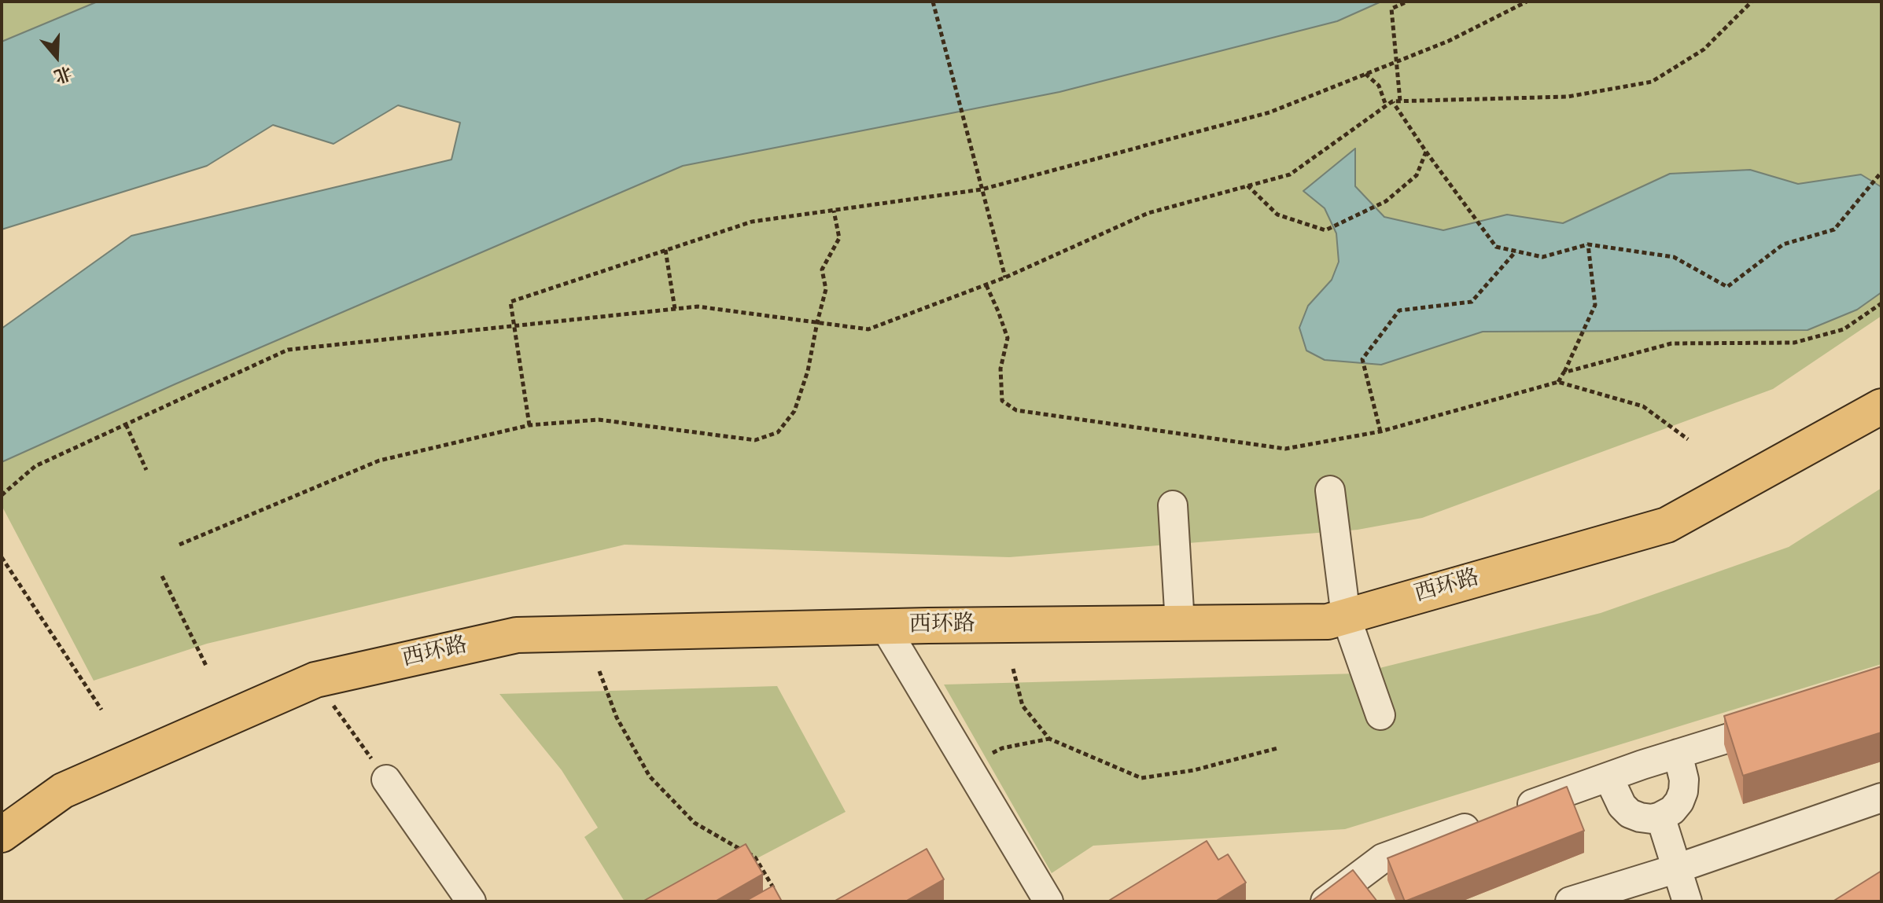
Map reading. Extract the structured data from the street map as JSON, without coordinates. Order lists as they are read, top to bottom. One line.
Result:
{"streets":{"main road":["西环路"]},"north":"bottom"}
